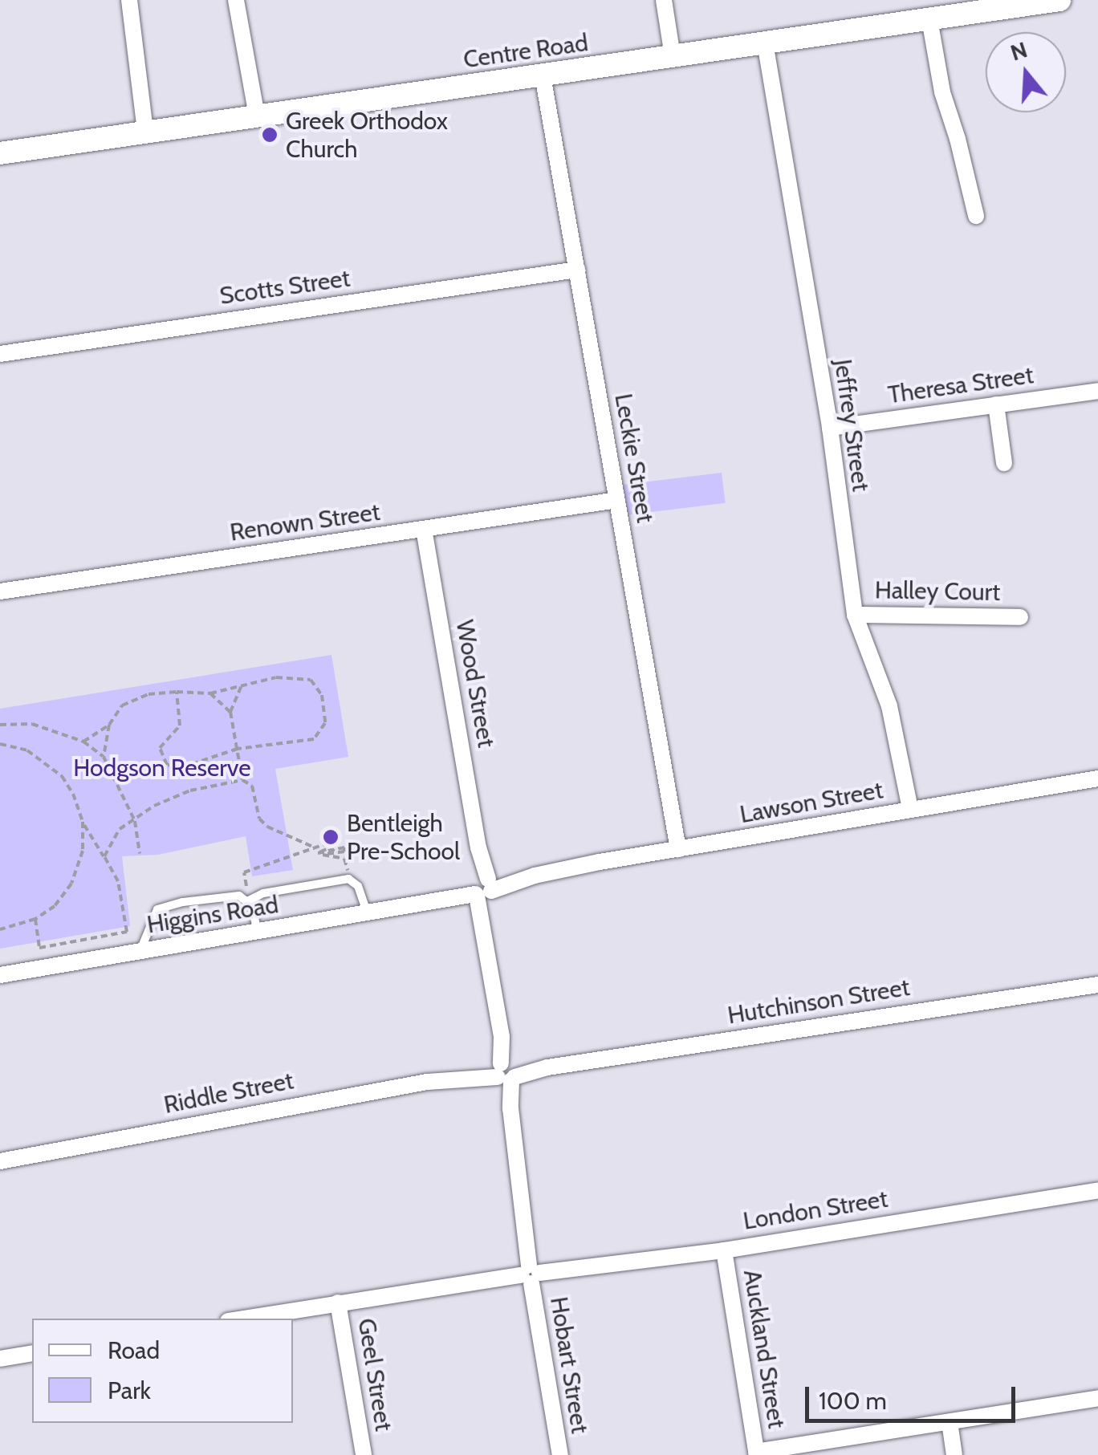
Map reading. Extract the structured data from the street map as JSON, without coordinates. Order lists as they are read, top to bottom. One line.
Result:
{"streets":{"main road":["Centre Road"],"street":["Scotts Street","Theresa Street","Jeffrey Street","Leckie Street","Renown Street","Halley Court","Wood Street","Lawson Street","Higgins Road","Hutchinson Street","Riddle Street","London Street","Auckland Street","Hobart Street","Geel Street"]},"crossings":[["Centre Road","Jeffrey Street"],["Centre Road","Leckie Street"],["Scotts Street","Leckie Street"],["Theresa Street","Jeffrey Street"],["Jeffrey Street","Halley Court"],["Jeffrey Street","Lawson Street"],["Leckie Street","Renown Street"],["Leckie Street","Lawson Street"],["Renown Street","Wood Street"],["Wood Street","Lawson Street"],["Wood Street","Higgins Road"],["Wood Street","Hobart Street"],["Lawson Street","Higgins Road"],["Lawson Street","Hobart Street"],["Higgins Road","Hobart Street"],["Hutchinson Street","Riddle Street"],["Hutchinson Street","Hobart Street"],["Riddle Street","Hobart Street"],["London Street","Auckland Street"],["London Street","Hobart Street"],["London Street","Geel Street"]],"parks":["Hodgson Reserve"],"places":["Greek Orthodox Church","Bentleigh Pre-School"],"legend":["Road","Park"],"scale_bar":"100 m","north":"top"}
